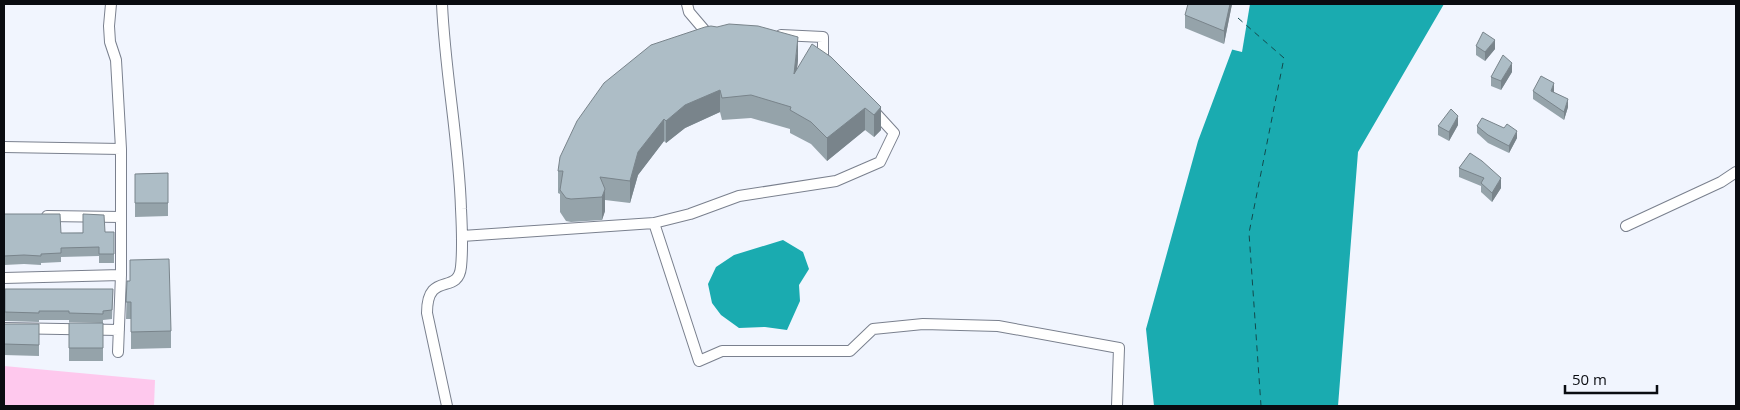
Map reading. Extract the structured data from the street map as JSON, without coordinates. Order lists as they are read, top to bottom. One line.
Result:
{"scale_bar":"50 m"}
